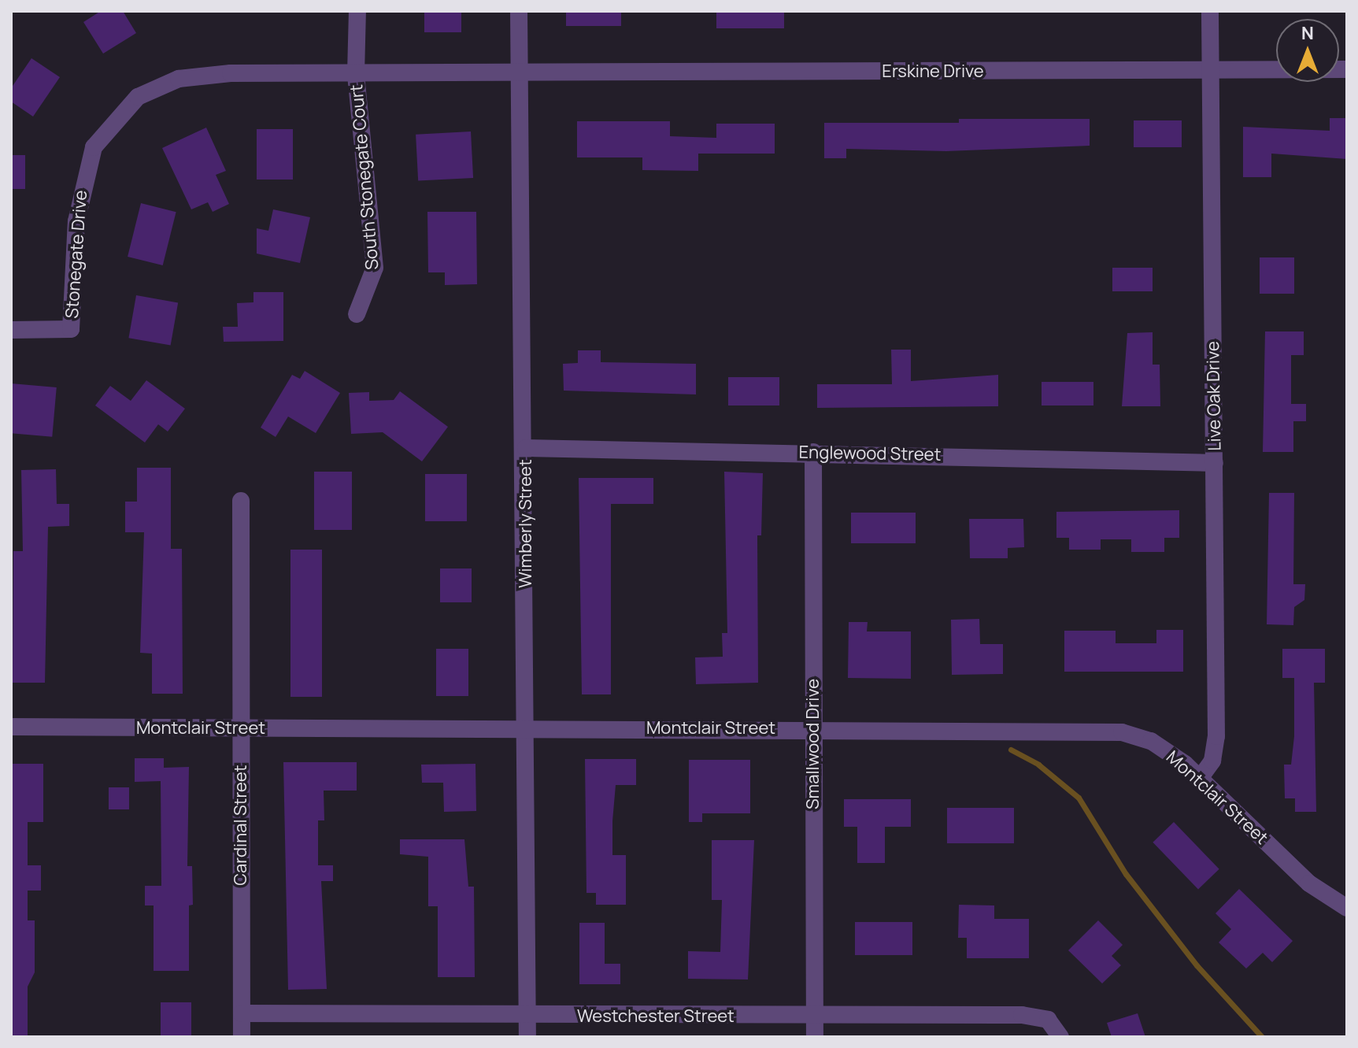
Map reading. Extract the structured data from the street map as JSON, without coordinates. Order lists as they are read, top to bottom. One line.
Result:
{"streets":{"street":["Erskine Drive","South Stonegate Court","Stonegate Drive","Live Oak Drive","Englewood Street","Wimberly Street","Montclair Street","Smallwood Drive","Cardinal Street","Westchester Street"]},"crossings":[["Erskine Drive","Stonegate Drive"],["Erskine Drive","Live Oak Drive"],["Erskine Drive","Wimberly Street"],["South Stonegate Court","Stonegate Drive"],["Stonegate Drive","Wimberly Street"],["Live Oak Drive","Englewood Street"],["Live Oak Drive","Montclair Street"],["Englewood Street","Wimberly Street"],["Englewood Street","Smallwood Drive"],["Wimberly Street","Montclair Street"],["Wimberly Street","Westchester Street"],["Montclair Street","Smallwood Drive"],["Montclair Street","Cardinal Street"],["Smallwood Drive","Westchester Street"],["Cardinal Street","Westchester Street"]],"north":"top"}
